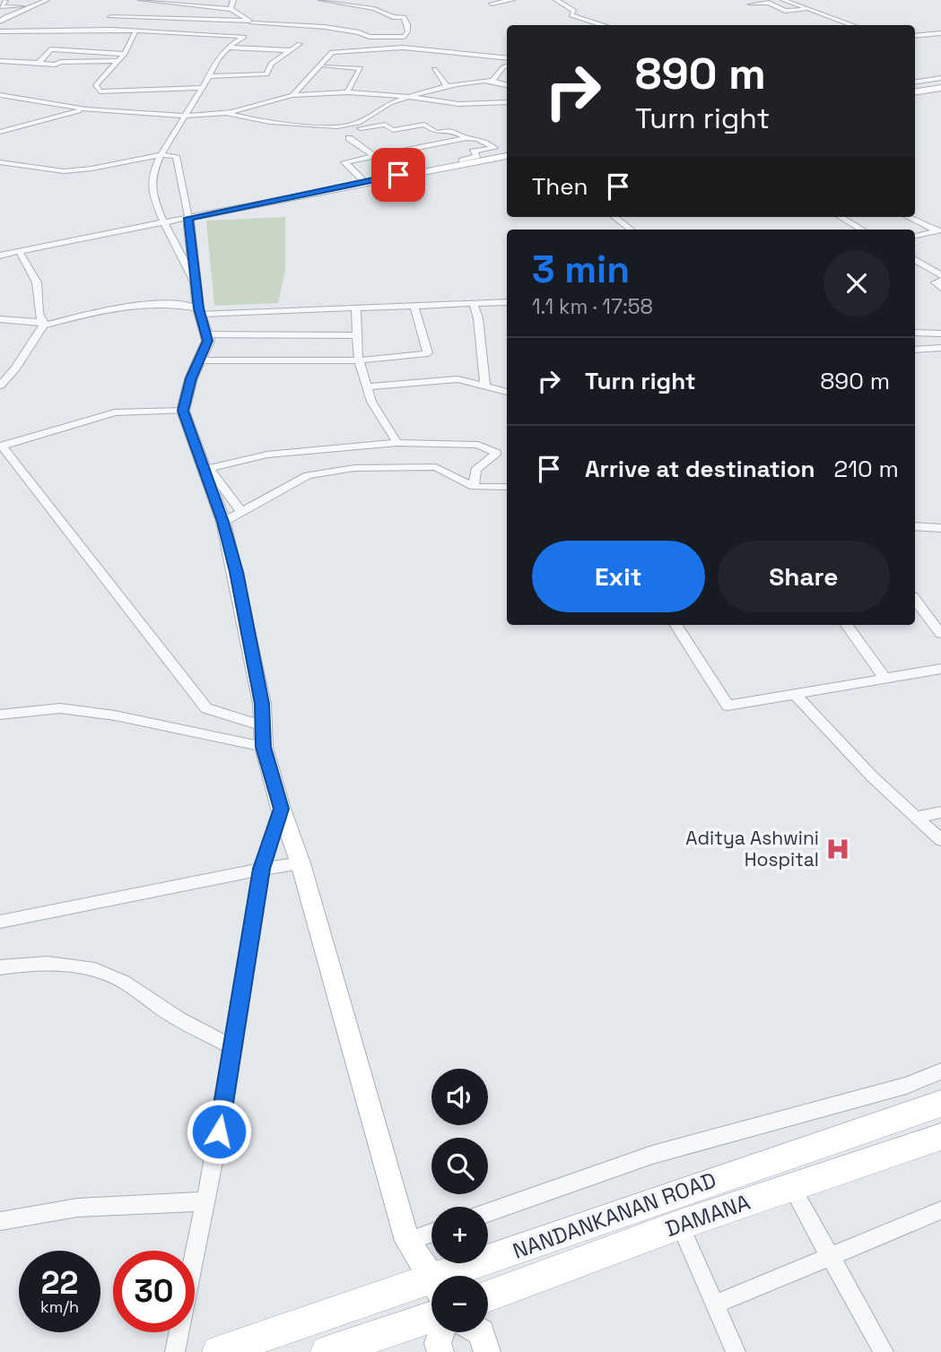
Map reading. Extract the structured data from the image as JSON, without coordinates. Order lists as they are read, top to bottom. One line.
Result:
{"streets":{"main road":["NANDANKANAN ROAD","DAMANA"]},"places":{"hospital":["Aditya Ashwini Hospital"]},"page":{"turn":["890 m","Turn right"],"then":"Then","heading":["3 min","1.1 km · 17:58"],"list":[{"name":"Turn right","value":"890 m"},{"name":"Arrive at destination","value":"210 m"}],"buttons":["Exit","Share"],"map_buttons":["+","−"],"speed":"22 km/h","limit":"30"}}
